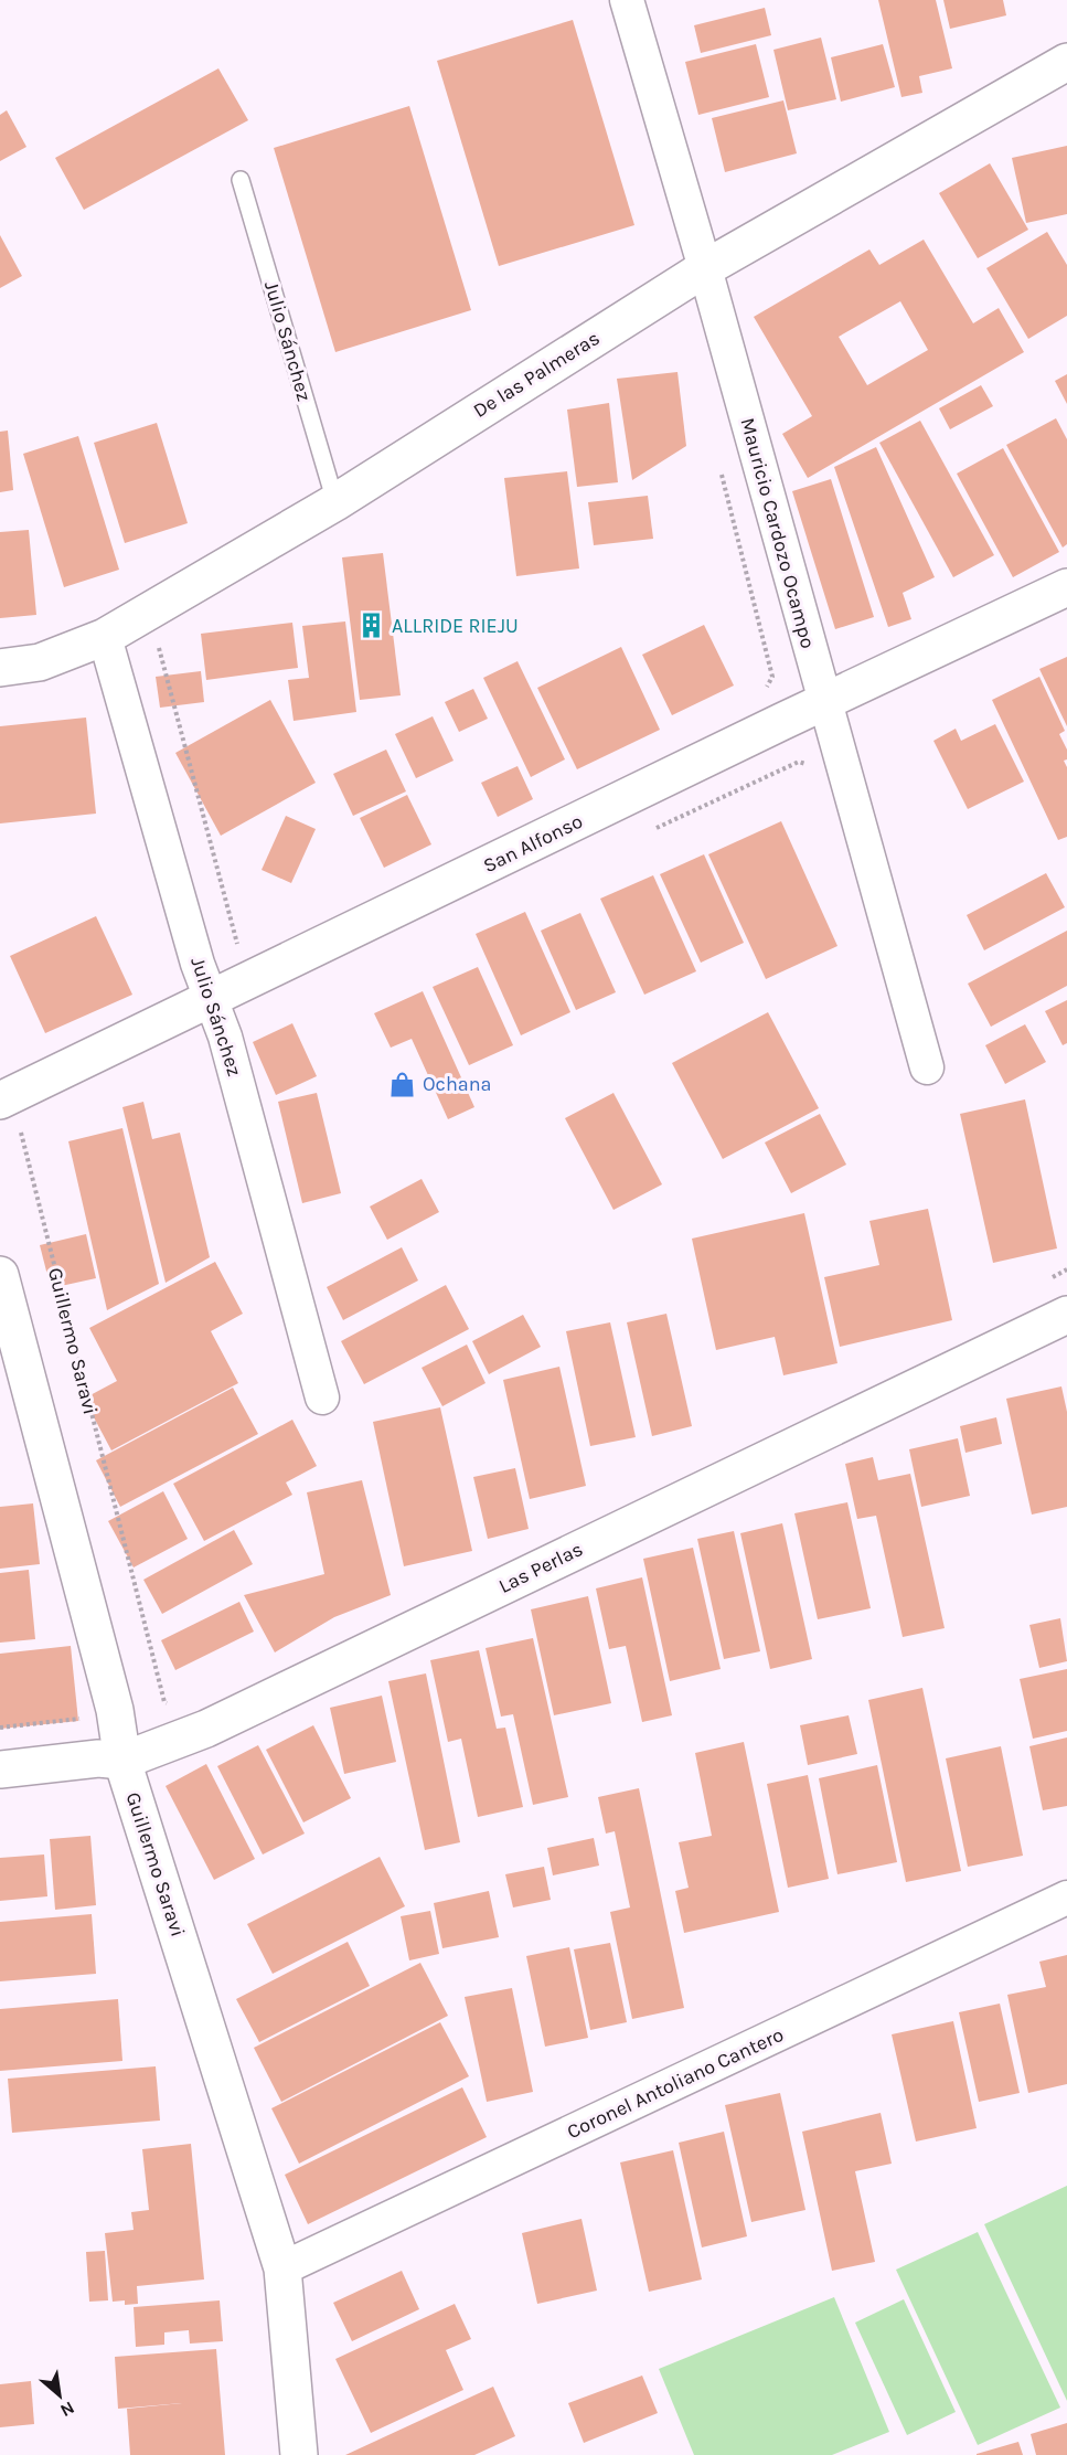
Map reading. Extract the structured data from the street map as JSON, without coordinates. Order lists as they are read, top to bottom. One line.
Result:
{"streets":{"street":["Julio Sánchez","De las Palmeras","Mauricio Cardozo Ocampo","San Alfonso","Guillermo Saravi","Las Perlas","Coronel Antoliano Cantero"]},"crossings":[["Julio Sánchez","De las Palmeras"],["Julio Sánchez","San Alfonso"],["De las Palmeras","Mauricio Cardozo Ocampo"],["Mauricio Cardozo Ocampo","San Alfonso"],["Guillermo Saravi","Las Perlas"],["Guillermo Saravi","Coronel Antoliano Cantero"]],"places":{"building":["ALLRIDE RIEJU"],"shop":["Ochana"]},"north":"bottom right"}
